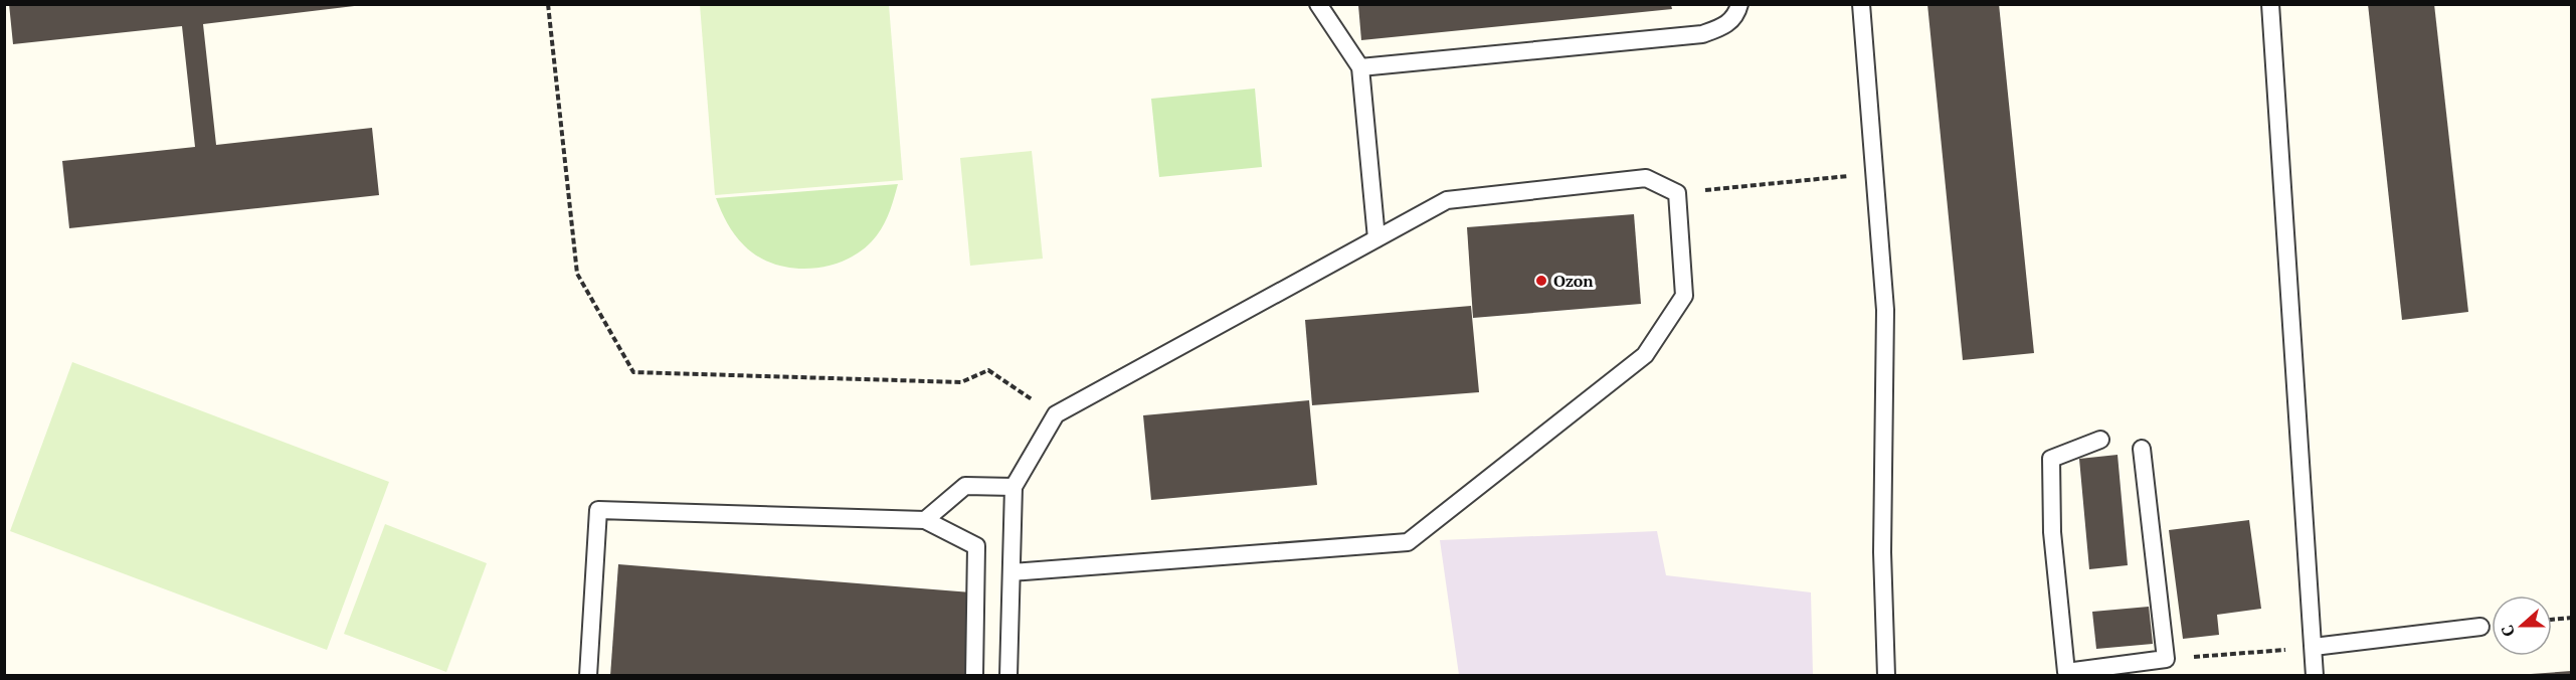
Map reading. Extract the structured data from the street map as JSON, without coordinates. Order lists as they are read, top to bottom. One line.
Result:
{"places":["Ozon"],"north":"left"}
